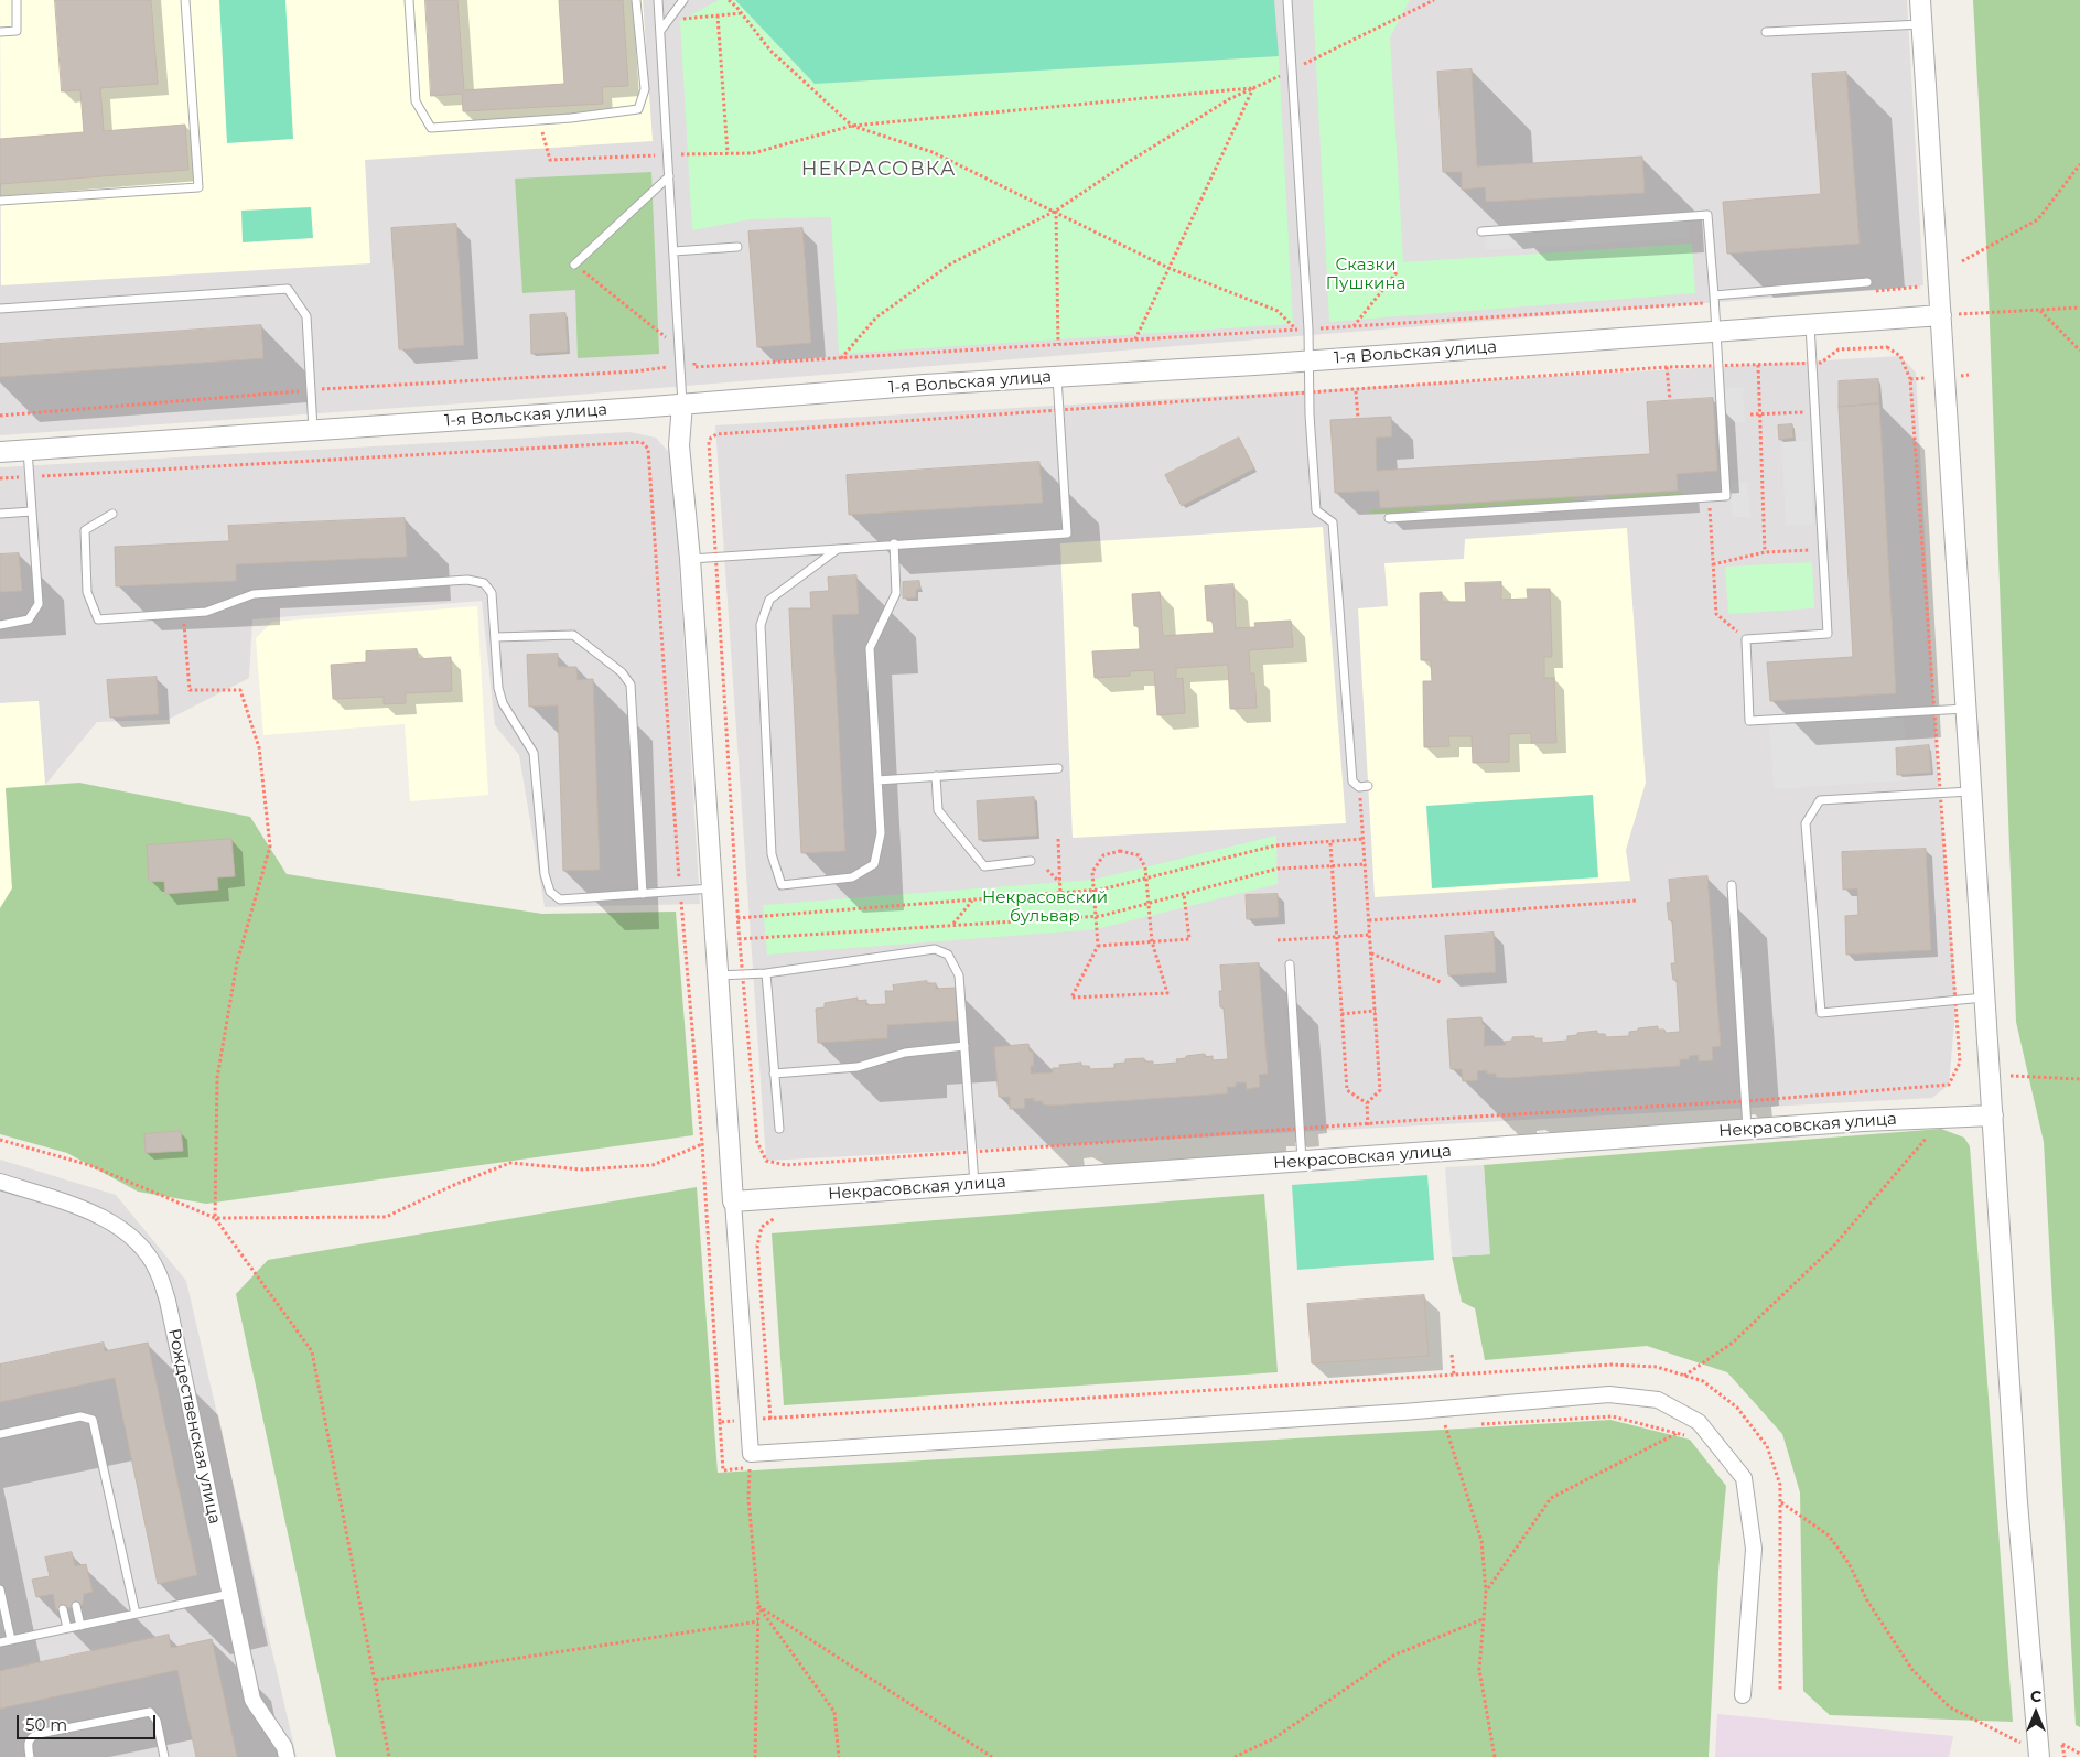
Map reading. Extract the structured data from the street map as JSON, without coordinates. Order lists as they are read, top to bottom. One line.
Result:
{"streets":{"street":["1-я Вольская улица","Некрасовская улица","Рождественская улица"]},"districts":["НЕКРАСОВКА"],"parks":["Сказки Пушкина","Некрасовский бульвар"],"scale_bar":"50 m","north":"top"}
